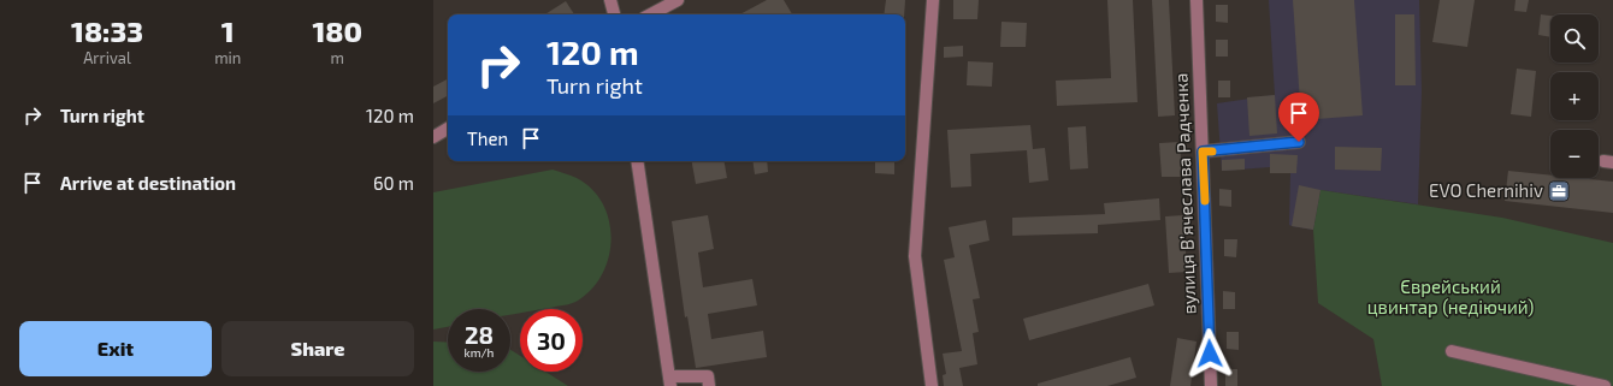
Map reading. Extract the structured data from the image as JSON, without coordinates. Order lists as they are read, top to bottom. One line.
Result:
{"streets":{"street":["вулиця Вʼячеслава Радченка"]},"parks":["Єврейський цвинтар (недіючий)"],"places":{"office":["EVO Chernihiv"]},"page":{"eta":["18:33","Arrival","1","min","180","m"],"map_buttons":["+","−"],"turn":["120 m","Turn right"],"list":[{"name":"Turn right","value":"120 m"},{"name":"Arrive at destination","value":"60 m"}],"then":"Then","speed":"28 km/h","limit":"30","buttons":["Exit","Share"]}}
